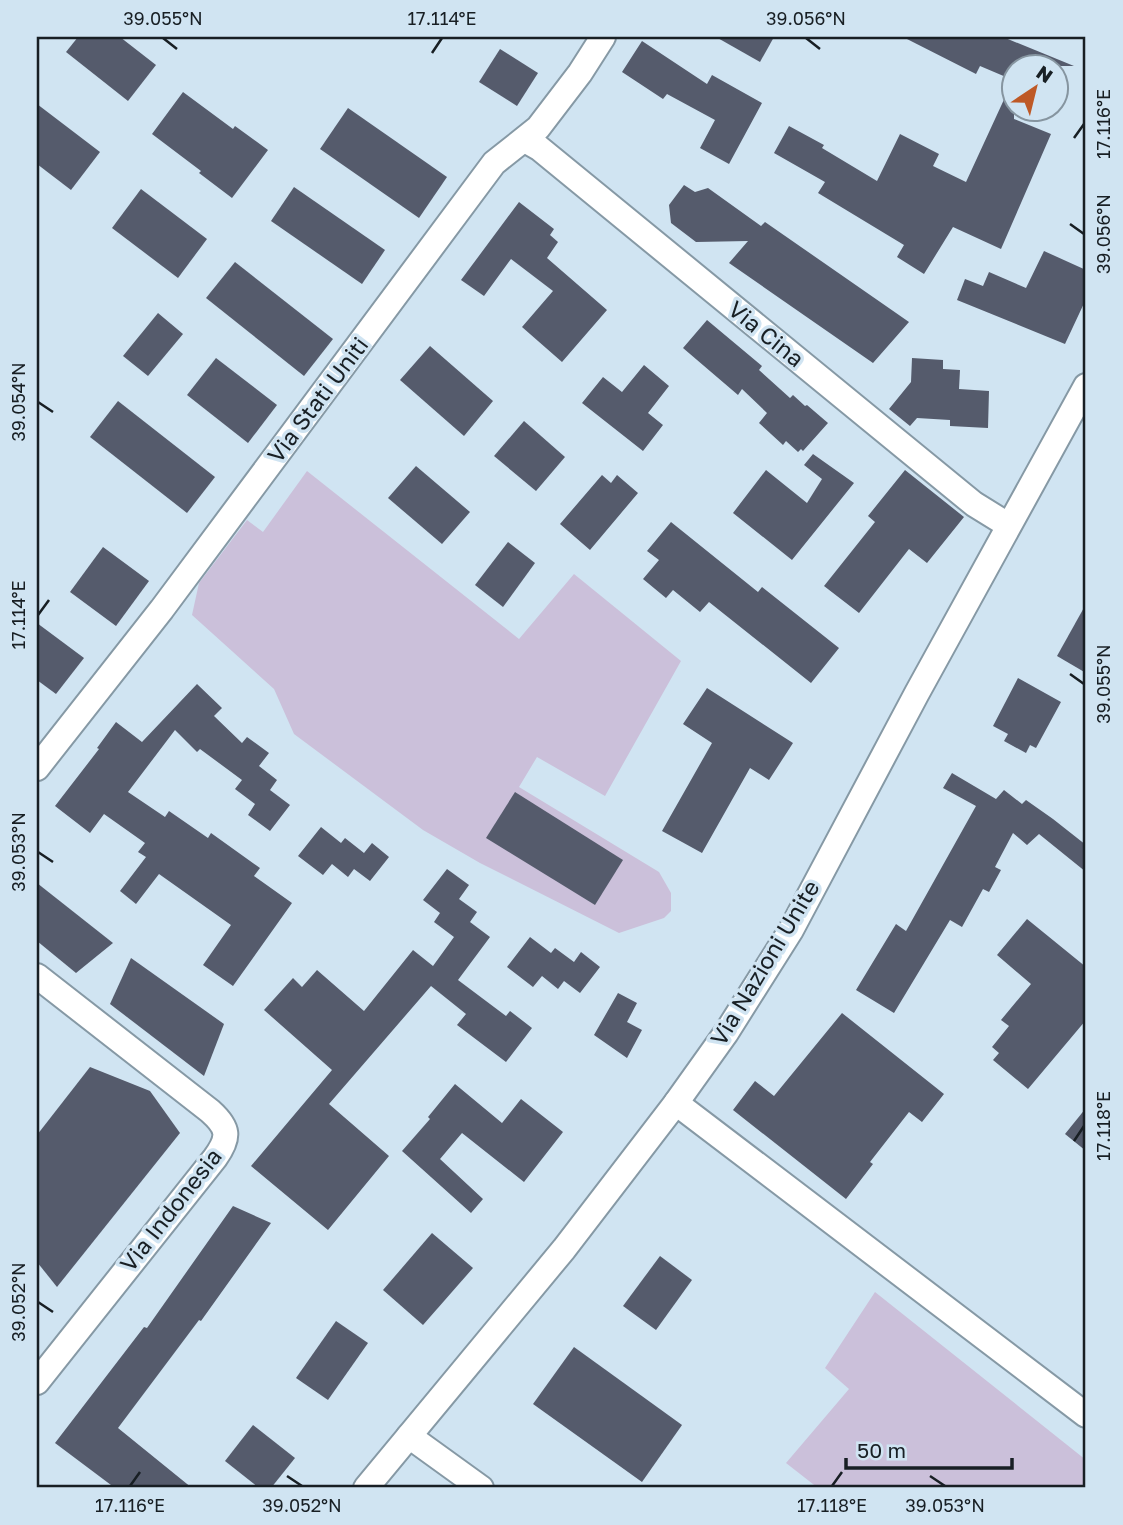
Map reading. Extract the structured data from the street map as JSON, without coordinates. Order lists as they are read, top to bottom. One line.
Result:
{"streets":{"street":["Via Cina","Via Stati Uniti","Via Nazioni Unite","Via Indonesia"]},"crossings":[["Via Cina","Via Stati Uniti"],["Via Cina","Via Nazioni Unite"]],"scale_bar":"50 m","north":"top right","coordinates":["39.055°N","17.114°E","39.056°N","17.116°E","39.054°N","39.053°N","17.118°E","39.052°N"]}
